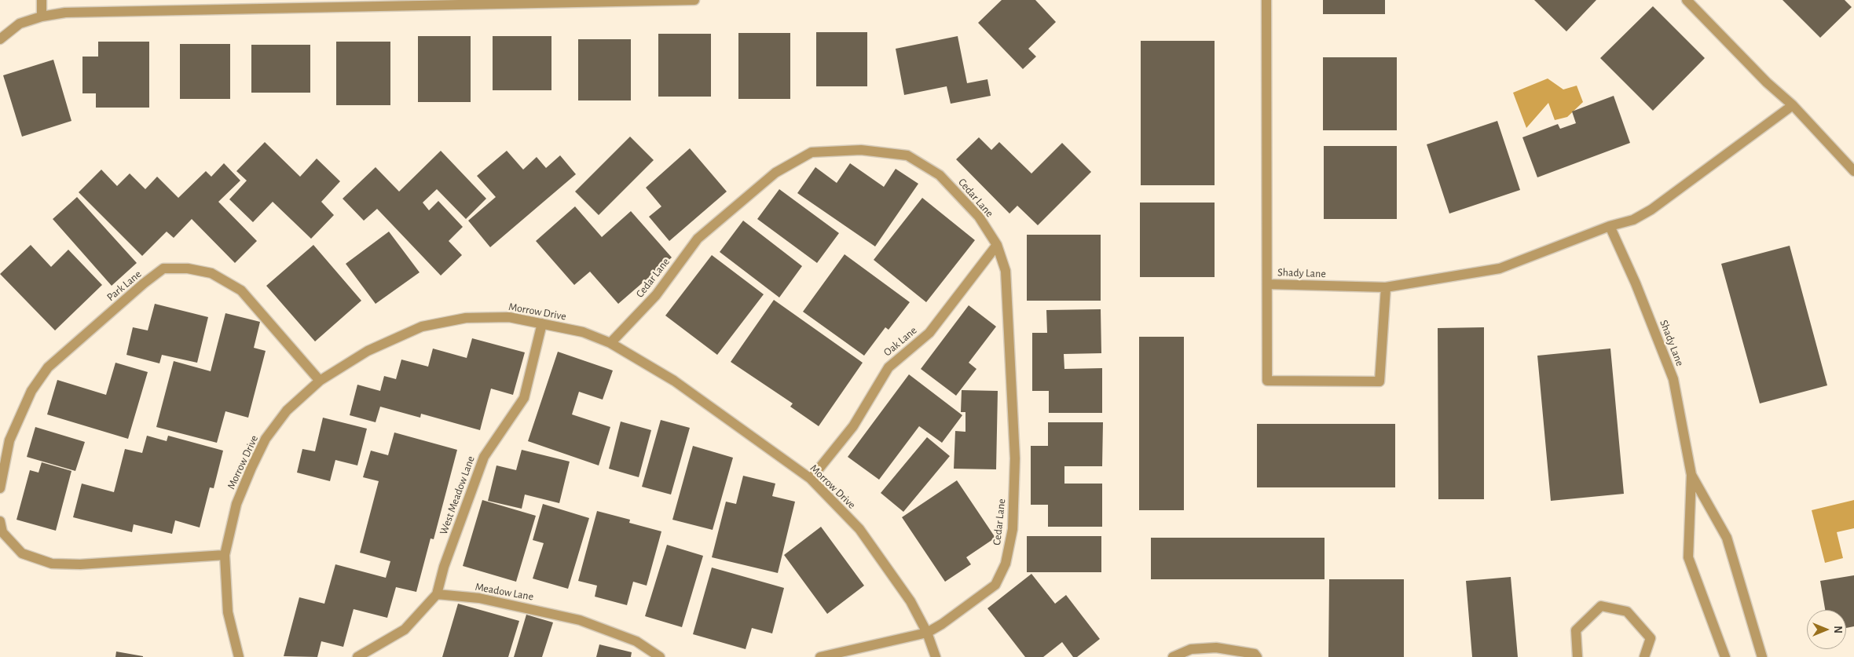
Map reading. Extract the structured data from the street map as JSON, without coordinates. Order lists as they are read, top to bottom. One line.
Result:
{"streets":{"street":["Cedar Lane","Shady Lane","Park Lane","Morrow Drive","Oak Lane","West Meadow Lane","Meadow Lane"]},"crossings":[["Cedar Lane","Morrow Drive"],["Cedar Lane","Oak Lane"],["Park Lane","Morrow Drive"],["Morrow Drive","Oak Lane"],["Morrow Drive","West Meadow Lane"],["West Meadow Lane","Meadow Lane"]],"north":"right"}
